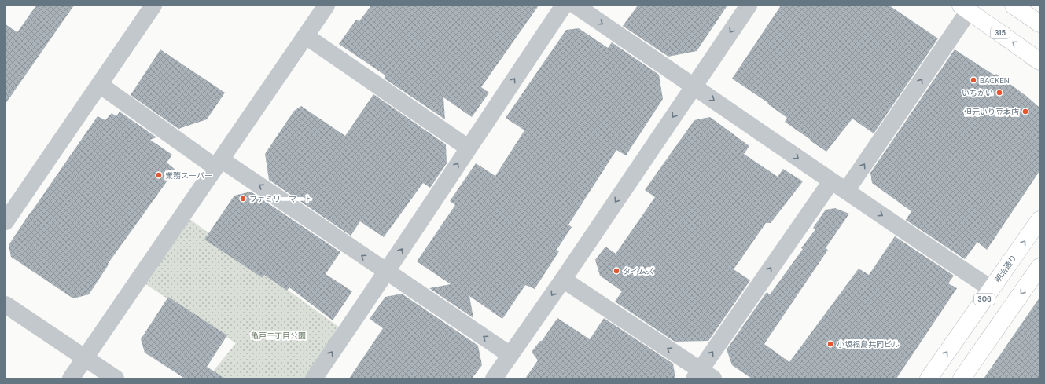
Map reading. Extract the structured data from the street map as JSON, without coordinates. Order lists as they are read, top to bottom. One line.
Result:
{"streets":{"main road":["315","明治通り","306"]},"parks":["亀戸二丁目公園"],"places":["BACKEN","いちかい","但元いり豆本店","業務スーパー","ファミリーマート","タイムズ","小坂福島共同ビル"]}
